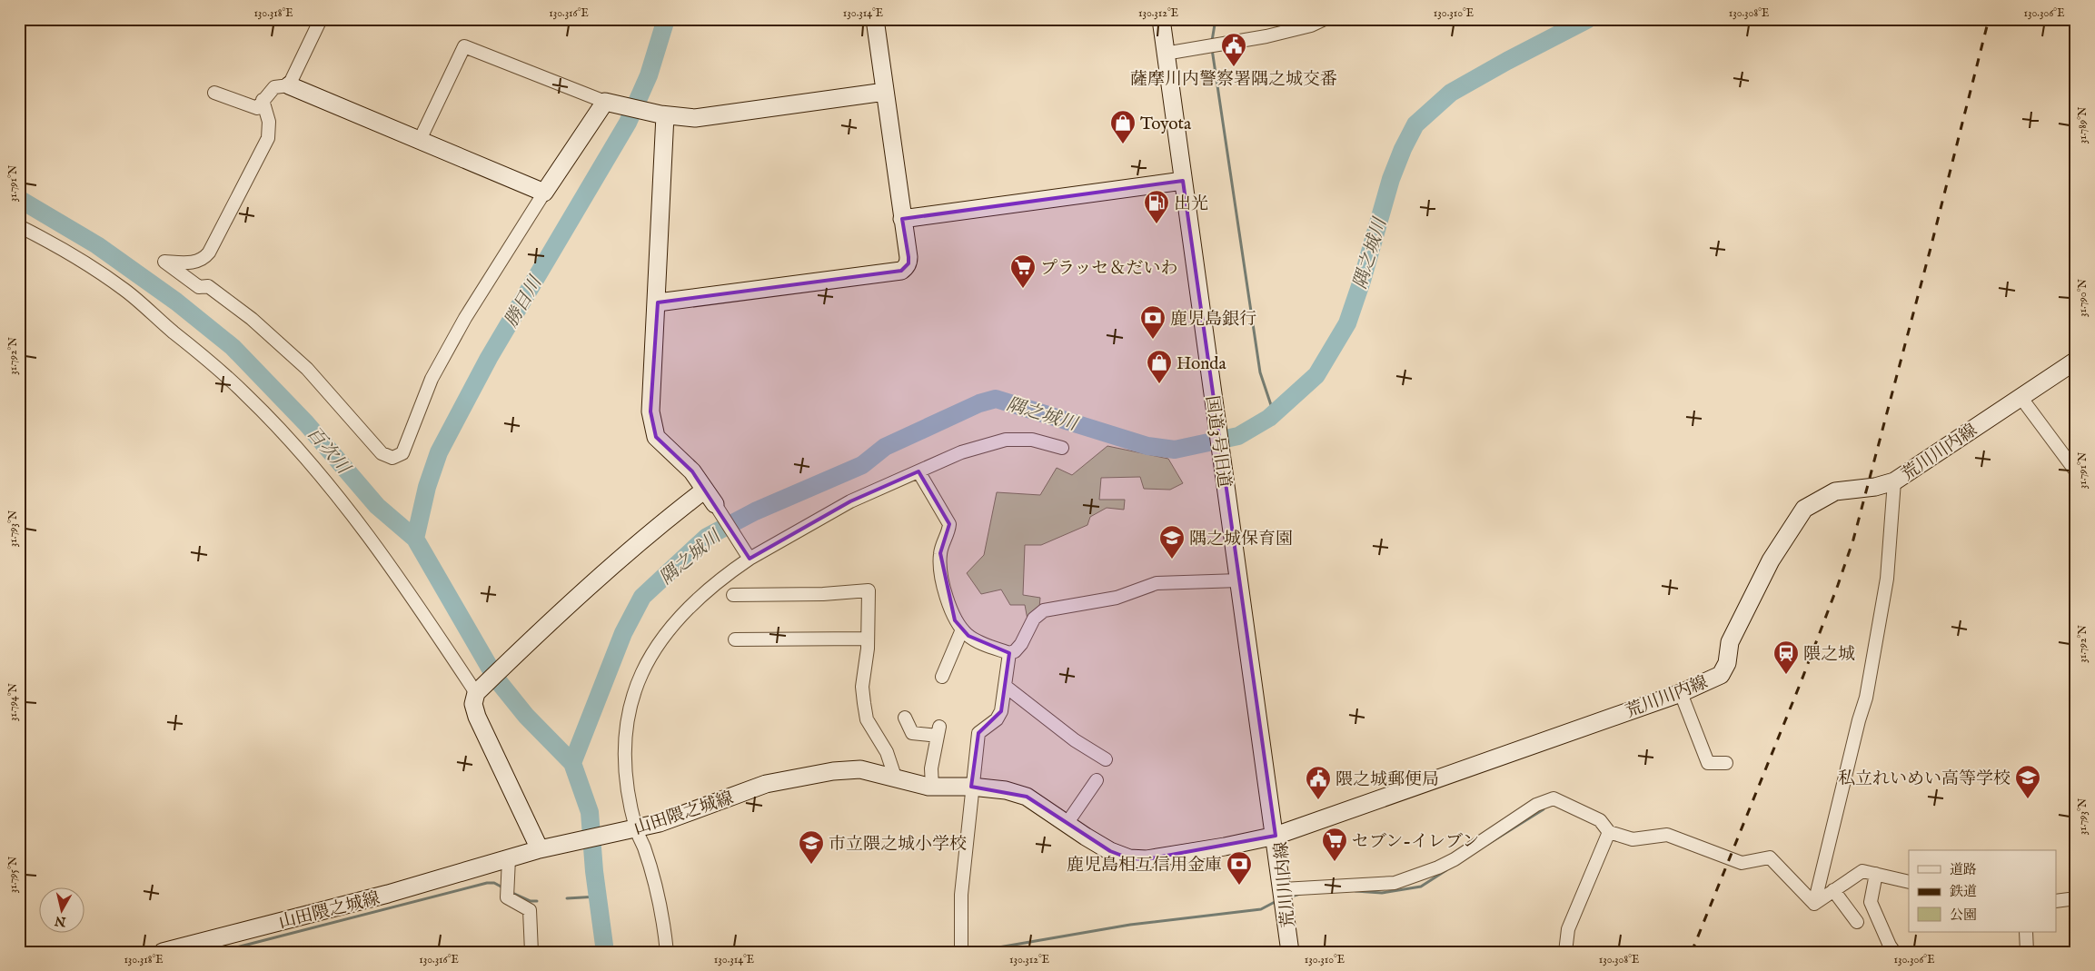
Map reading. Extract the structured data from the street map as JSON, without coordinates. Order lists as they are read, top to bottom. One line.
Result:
{"streets":{"street":["国道3号旧道","荒川川内線","山田隈之城線"]},"crossings":[["国道3号旧道","荒川川内線"],["国道3号旧道","山田隈之城線"],["荒川川内線","山田隈之城線"]],"water":["隅之城川","勝目川","百次川"],"places":{"public building":["薩摩川内警察署隅之城交番","隈之城郵便局"],"shop":["Toyota","Honda"],"fuel station":["出光"],"supermarket":["プラッセ＆だいわ","セブン-イレブン"],"bank":["鹿児島銀行","鹿児島相互信用金庫"],"school or university":["隅之城保育園","私立れいめい高等学校","市立隈之城小学校"],"station":["隈之城"]},"legend":["道路","鉄道","公園"],"north":"bottom","coordinates":["130.318°E","130.316°E","130.314°E","130.312°E","130.310°E","130.308°E","130.306°E","31.789°N","31.791°N","31.790°N","31.792°N","31.793°N","31.794°N","31.795°N"]}
